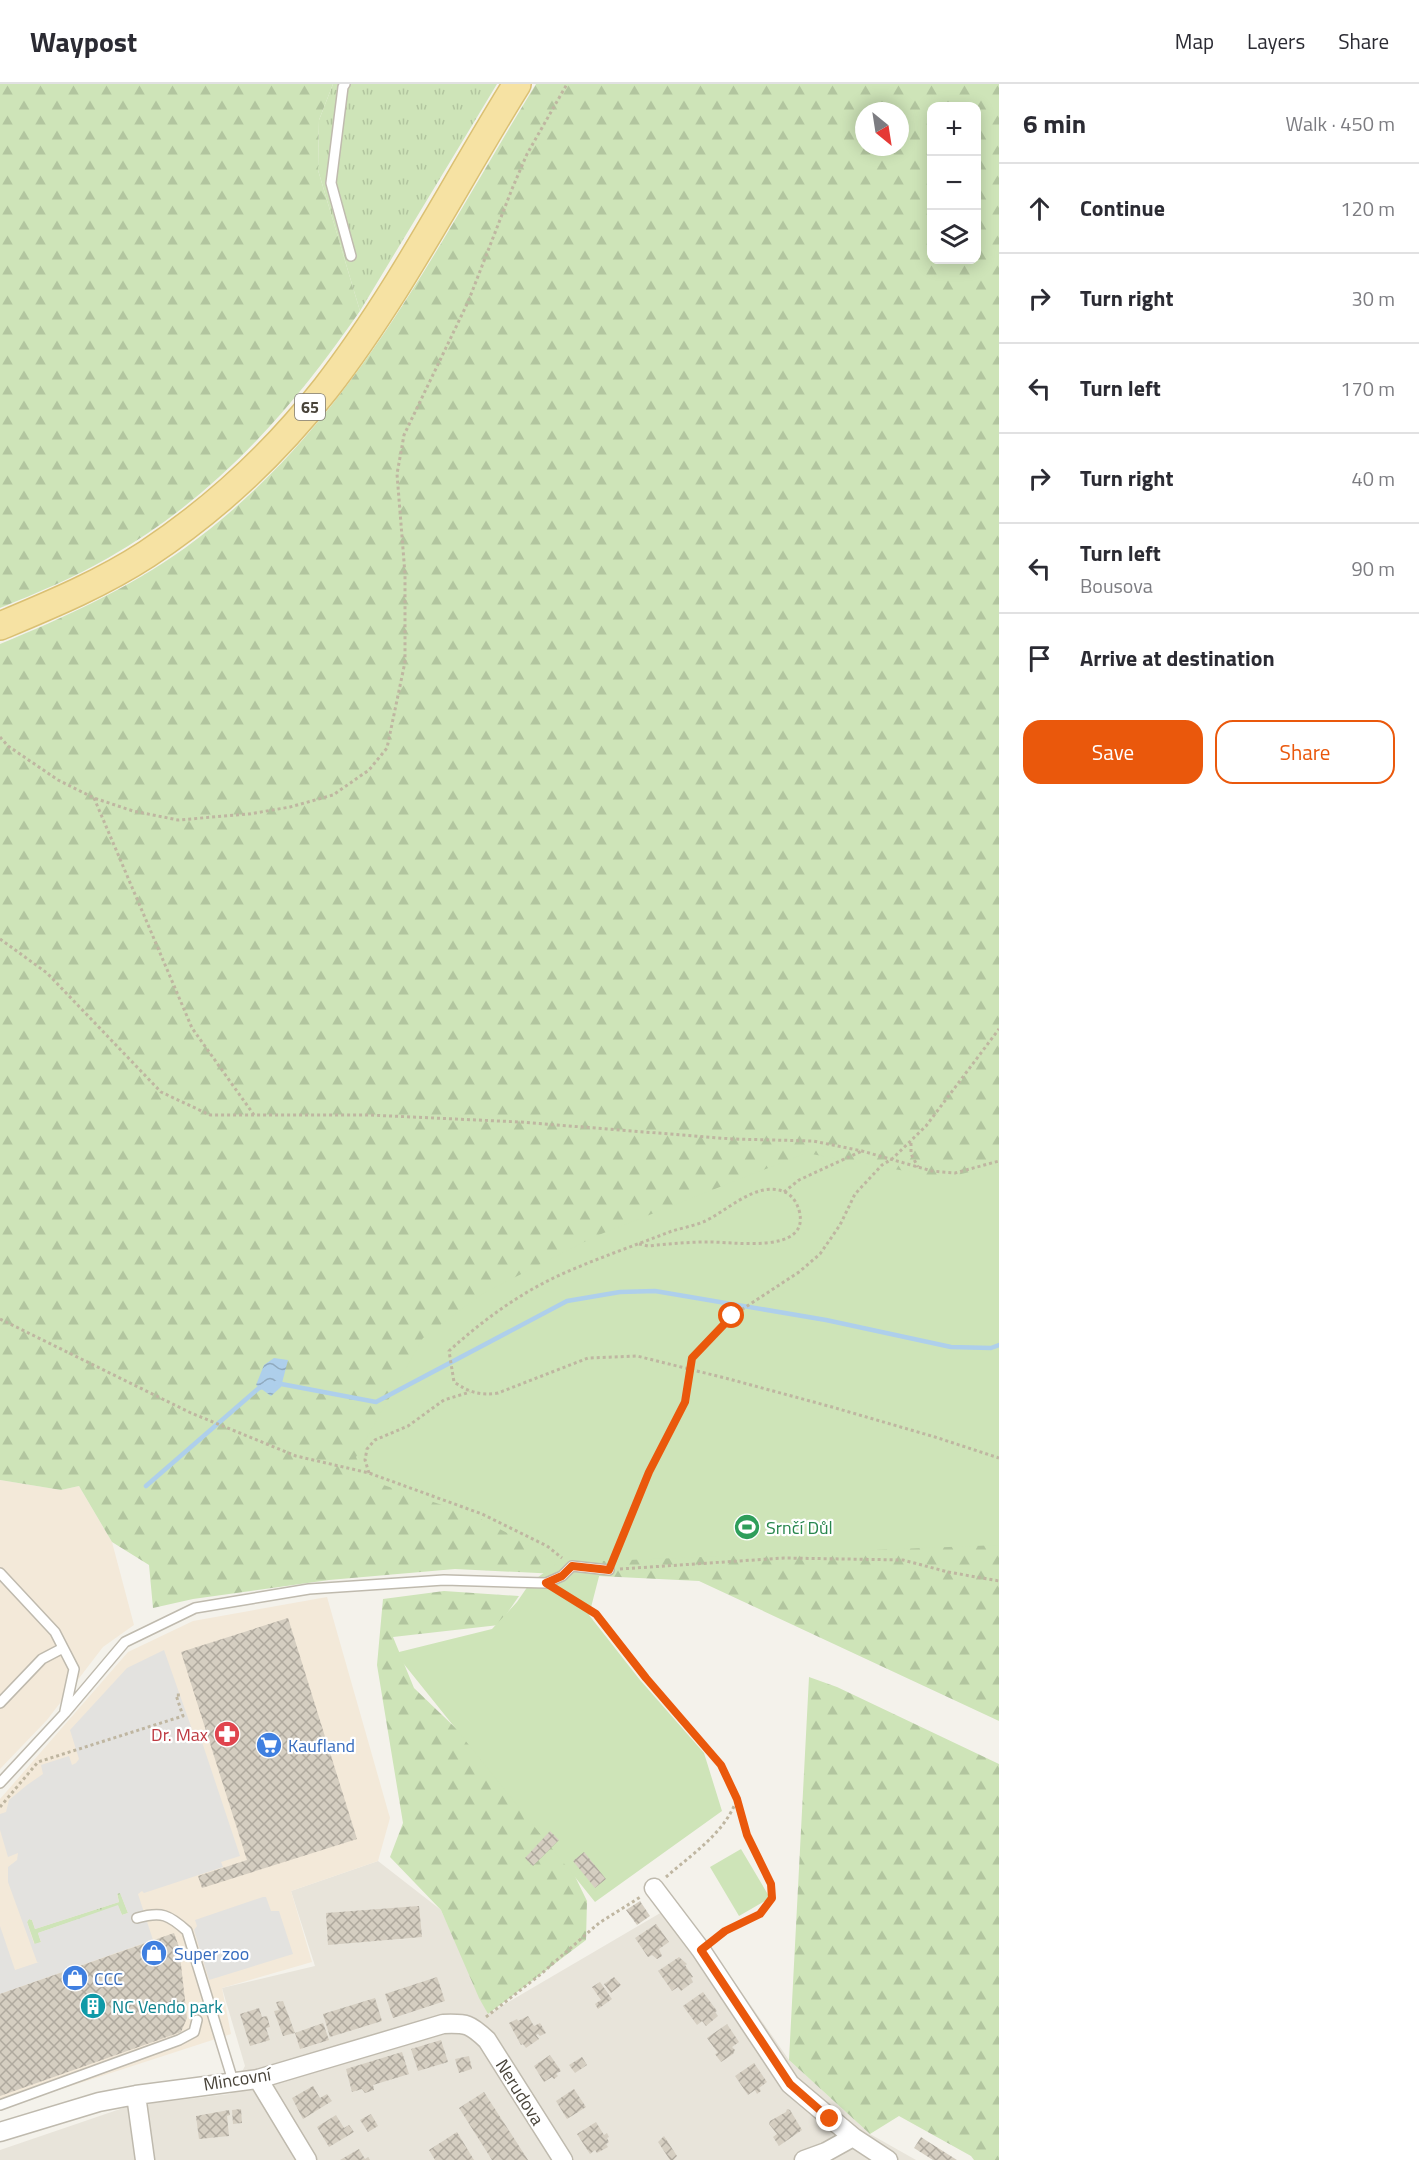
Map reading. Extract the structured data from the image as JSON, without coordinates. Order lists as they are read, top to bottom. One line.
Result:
{"streets":{"main road":["65"],"street":["Mincovní","Nerudova"]},"crossings":[["Mincovní","Nerudova"]],"places":{"sports":["Srnčí Důl"],"pharmacy":["Dr. Max"],"supermarket":["Kaufland"],"shop":["Super zoo","CCC"],"building":["NC Vendo park"]},"north":"bottom right","page":{"header":"Waypost","nav":["Map","Layers","Share"],"heading":["6 min","Walk · 450 m"],"map_buttons":["+","−"],"list":[["Continue","120 m"],["Turn right","30 m"],["Turn left","170 m"],["Turn right","40 m"],["Turn left","Bousova","90 m"],"Arrive at destination"],"buttons":["Save","Share"]}}
